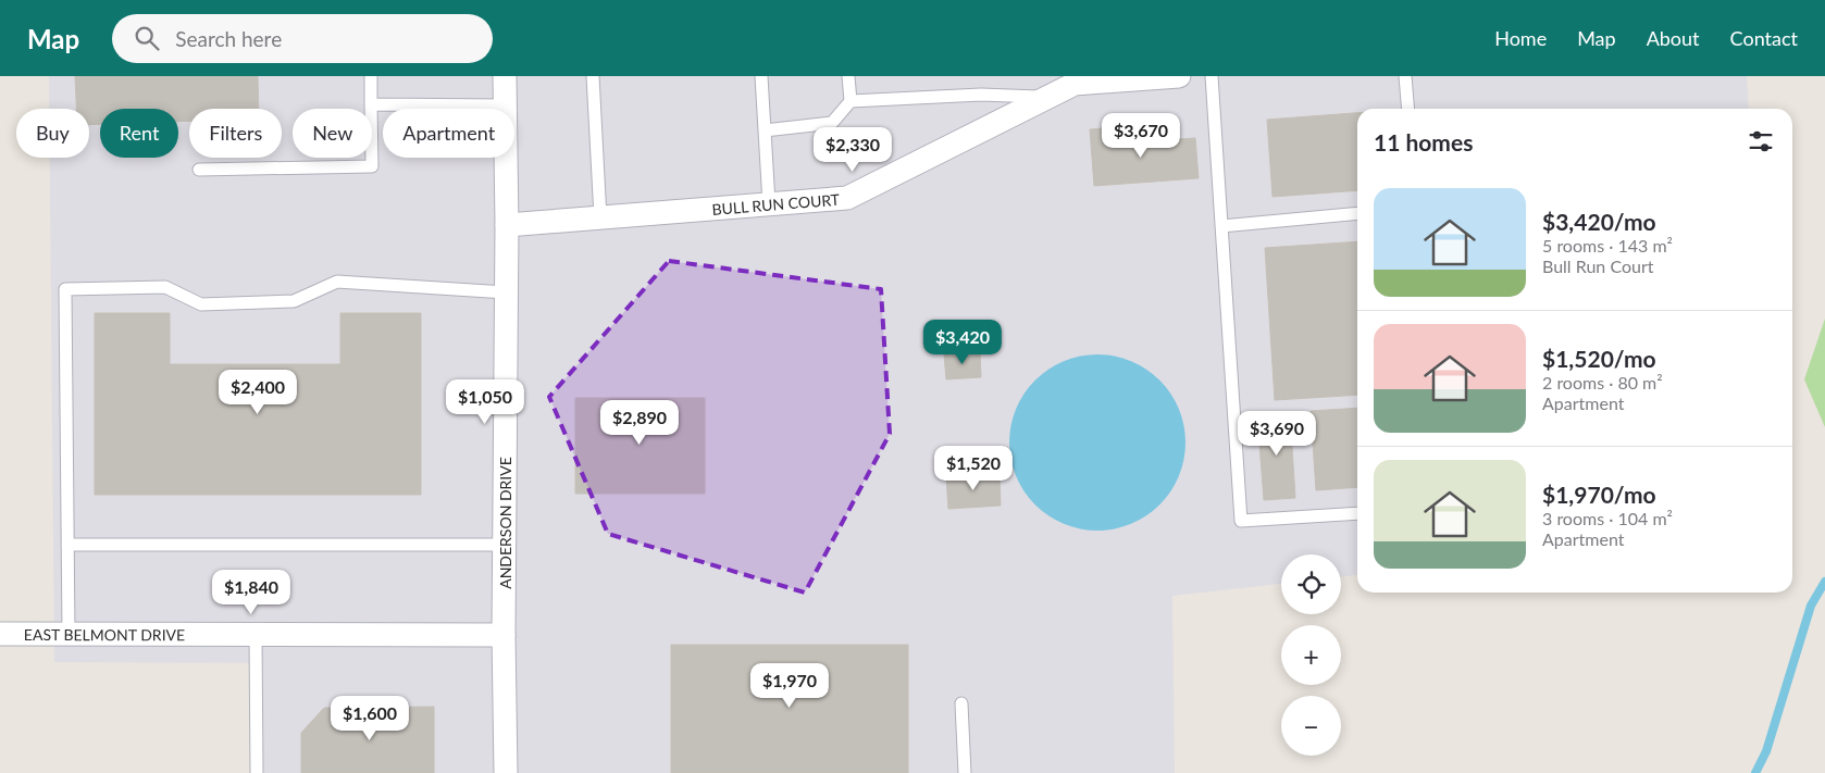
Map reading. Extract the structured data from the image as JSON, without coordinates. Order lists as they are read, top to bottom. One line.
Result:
{"streets":{"street":["BULL RUN COURT","ANDERSON DRIVE","EAST BELMONT DRIVE"]},"crossings":[["BULL RUN COURT","ANDERSON DRIVE"],["ANDERSON DRIVE","EAST BELMONT DRIVE"]],"page":{"header":"Map","search":"Search here","nav":["Home","Map","About","Contact"],"chip":["Buy","Rent","Filters","New","Apartment"],"heading":"11 homes","price":["$3,670","$2,330","$3,420","$2,400","$1,050","$2,890","$3,690","$1,520","$1,840","$1,970","$1,600"],"list":[{"name":"$3,420/mo","note":"5 rooms · 143 m² · Bull Run Court"},{"name":"$1,520/mo","note":"2 rooms · 80 m² · Apartment"},{"name":"$1,970/mo","note":"3 rooms · 104 m² · Apartment"}],"map_buttons":["+","−"]}}
